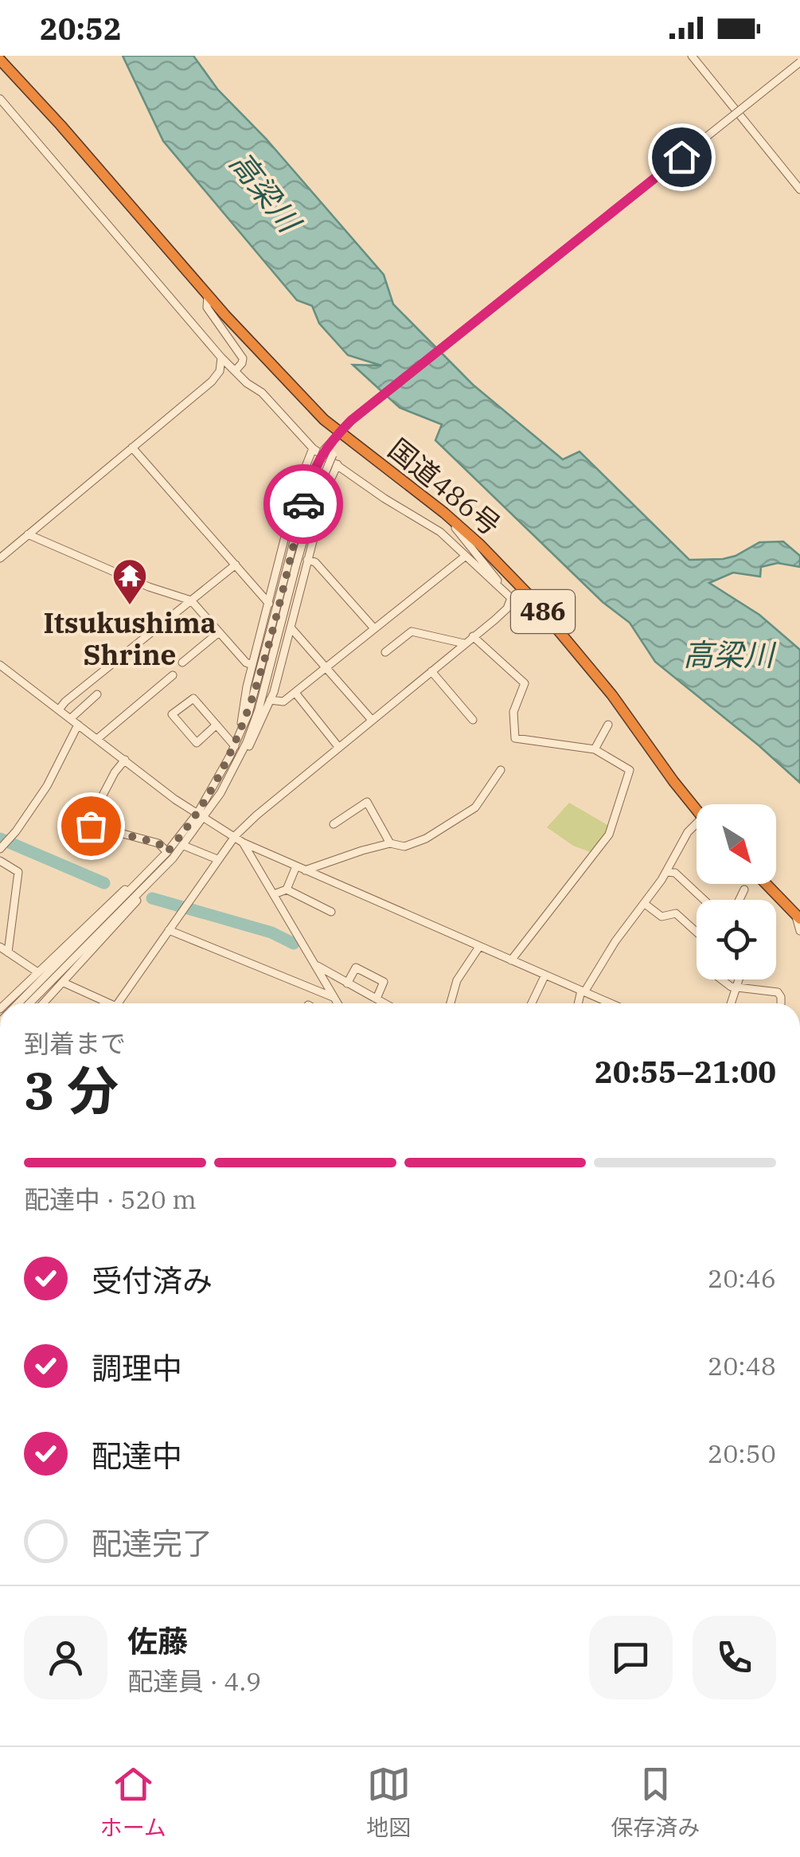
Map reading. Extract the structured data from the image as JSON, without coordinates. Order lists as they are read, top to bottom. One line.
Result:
{"streets":{"highway":["国道486号","486"]},"water":["高梁川"],"places":{"temple":["Itsukushima Shrine"]},"north":"bottom right","page":{"status":"20:52","heading":["3 分","到着まで","20:55–21:00"],"panel":["佐藤","配達員 · 4.9"],"bar":"配達中 · 520 m","list":[["受付済み","20:46"],["調理中","20:48"],["配達中","20:50"],"配達完了"],"tabs":["ホーム","地図","保存済み"]}}
